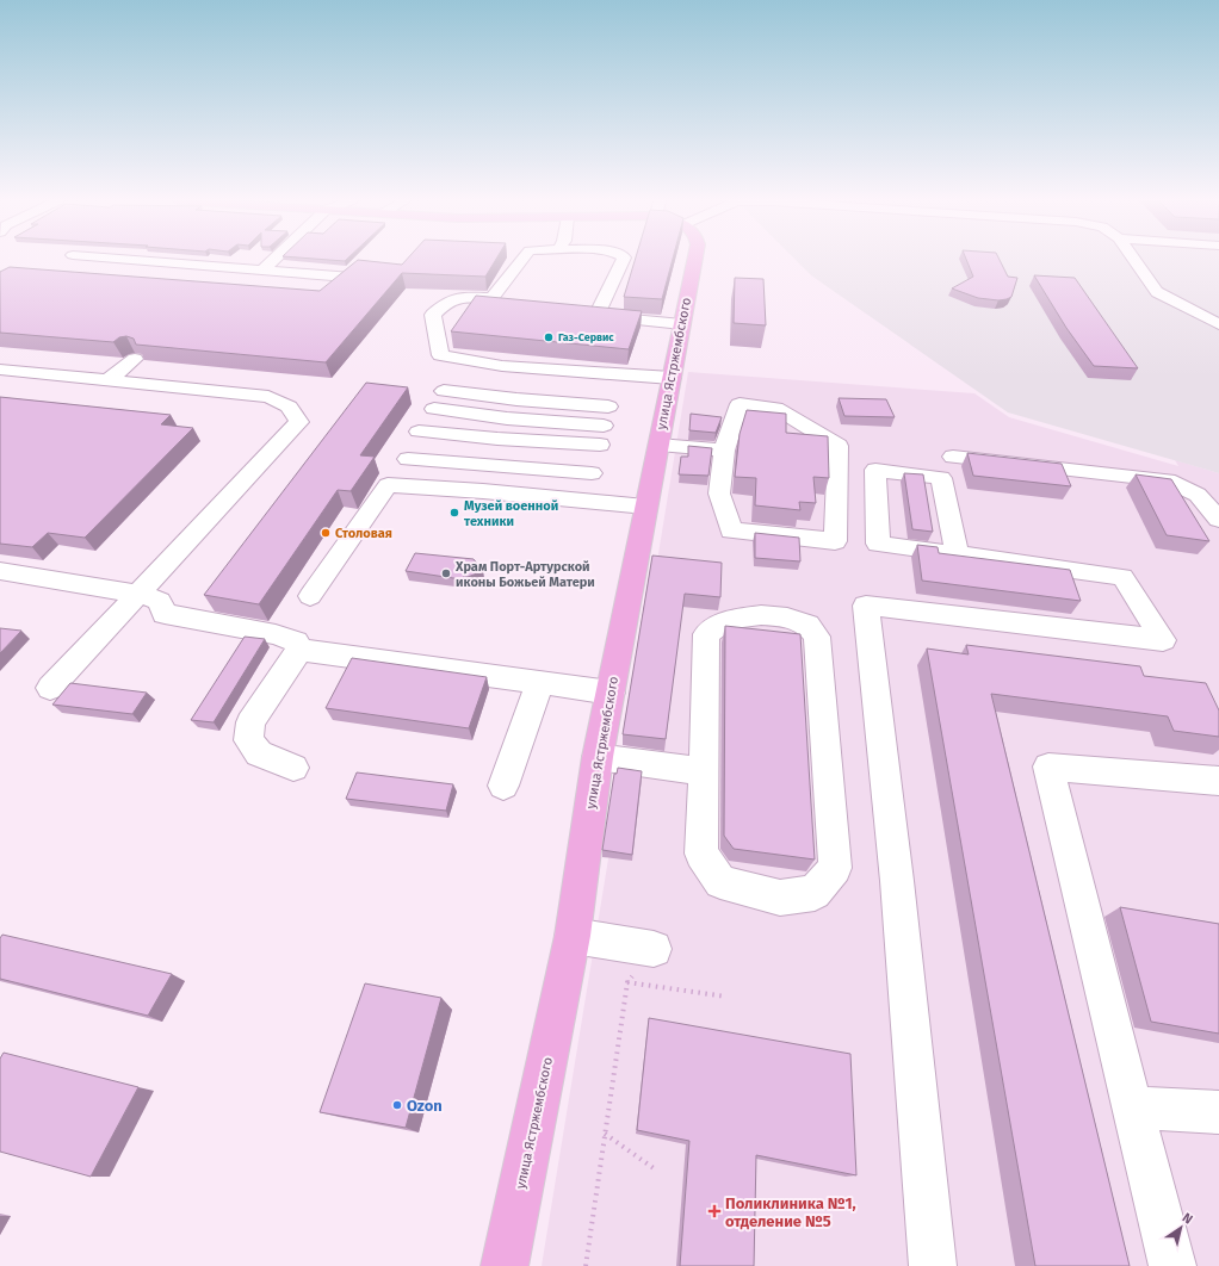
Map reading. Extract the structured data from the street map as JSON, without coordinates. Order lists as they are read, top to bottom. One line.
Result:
{"streets":{"main road":["улица Ястржембского"]},"places":{"other":["Газ-Сервис","Музей военной техники","Столовая","Храм Порт-Артурской иконы Божьей Матери","Ozon"],"health":["Поликлиника №1, отделение №5"]},"north":"top right"}
